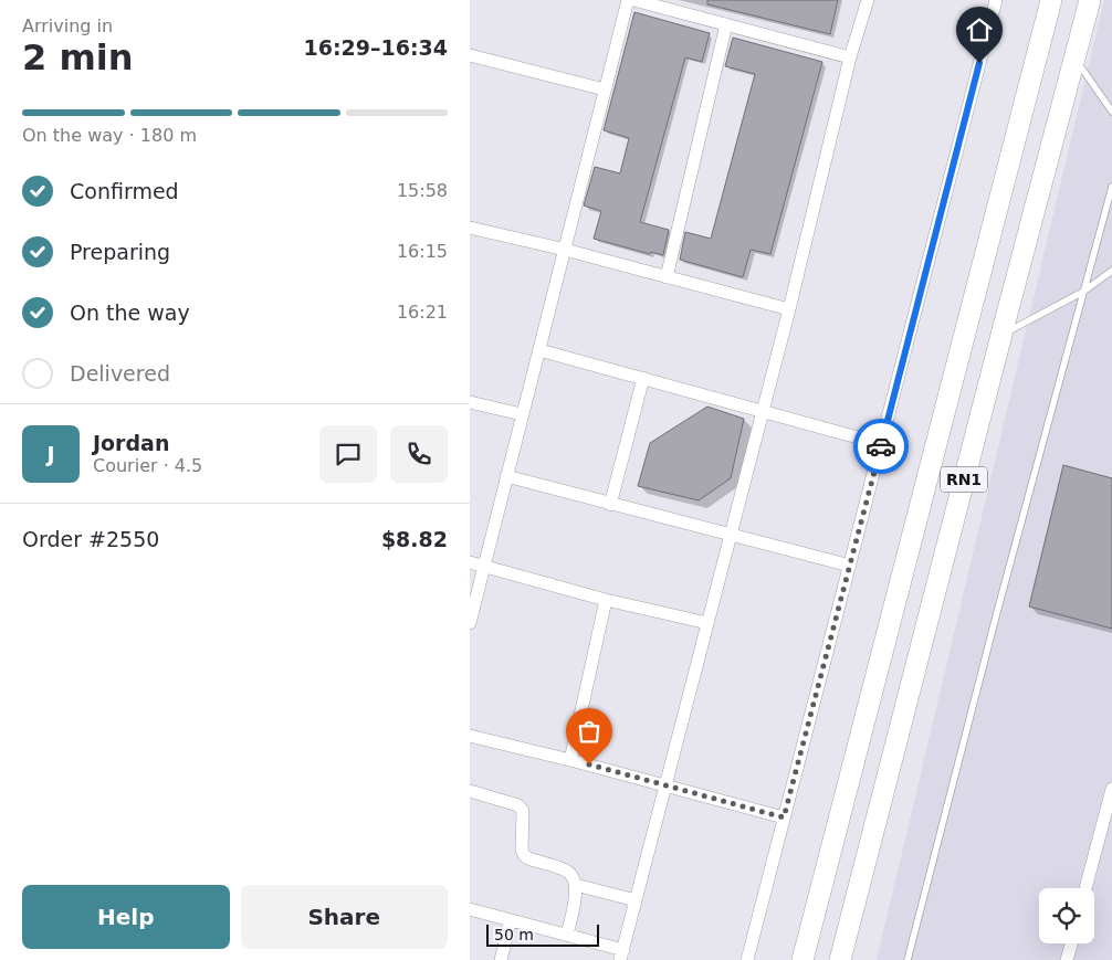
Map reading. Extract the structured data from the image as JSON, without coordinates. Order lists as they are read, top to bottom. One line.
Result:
{"streets":{"highway":["RN1"]},"scale_bar":"50 m","page":{"heading":["2 min","Arriving in","16:29–16:34"],"panel":["Jordan","Courier · 4.5","Order #2550","$8.82"],"bar":"On the way · 180 m","list":[["Confirmed","15:58"],["Preparing","16:15"],["On the way","16:21"],"Delivered"],"round":"J","buttons":["Help","Share"],"scale":"50 m"}}
